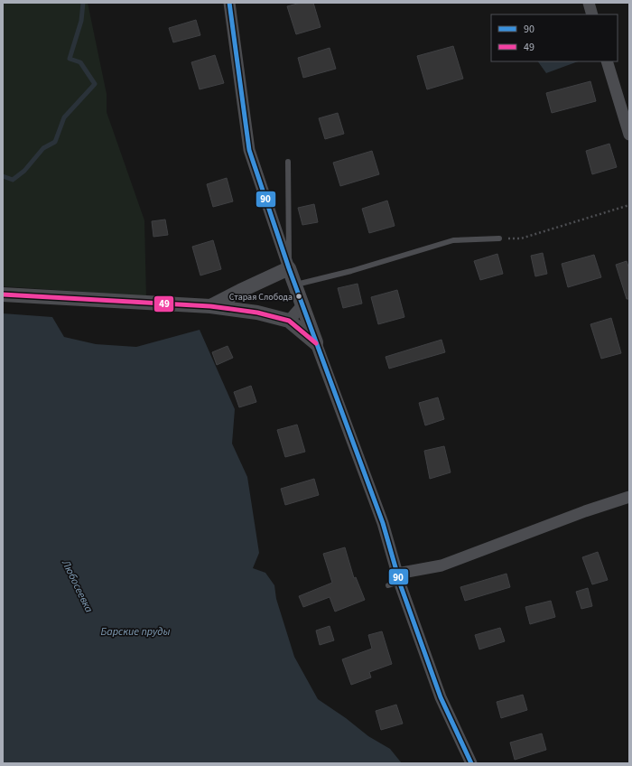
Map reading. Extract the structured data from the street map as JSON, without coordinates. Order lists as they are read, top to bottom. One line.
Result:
{"water":["Любосеевка","Барские пруды"],"places":["Старая Слобода"],"lines":["transit line 90","transit line 49"],"legend":["90","49"]}
